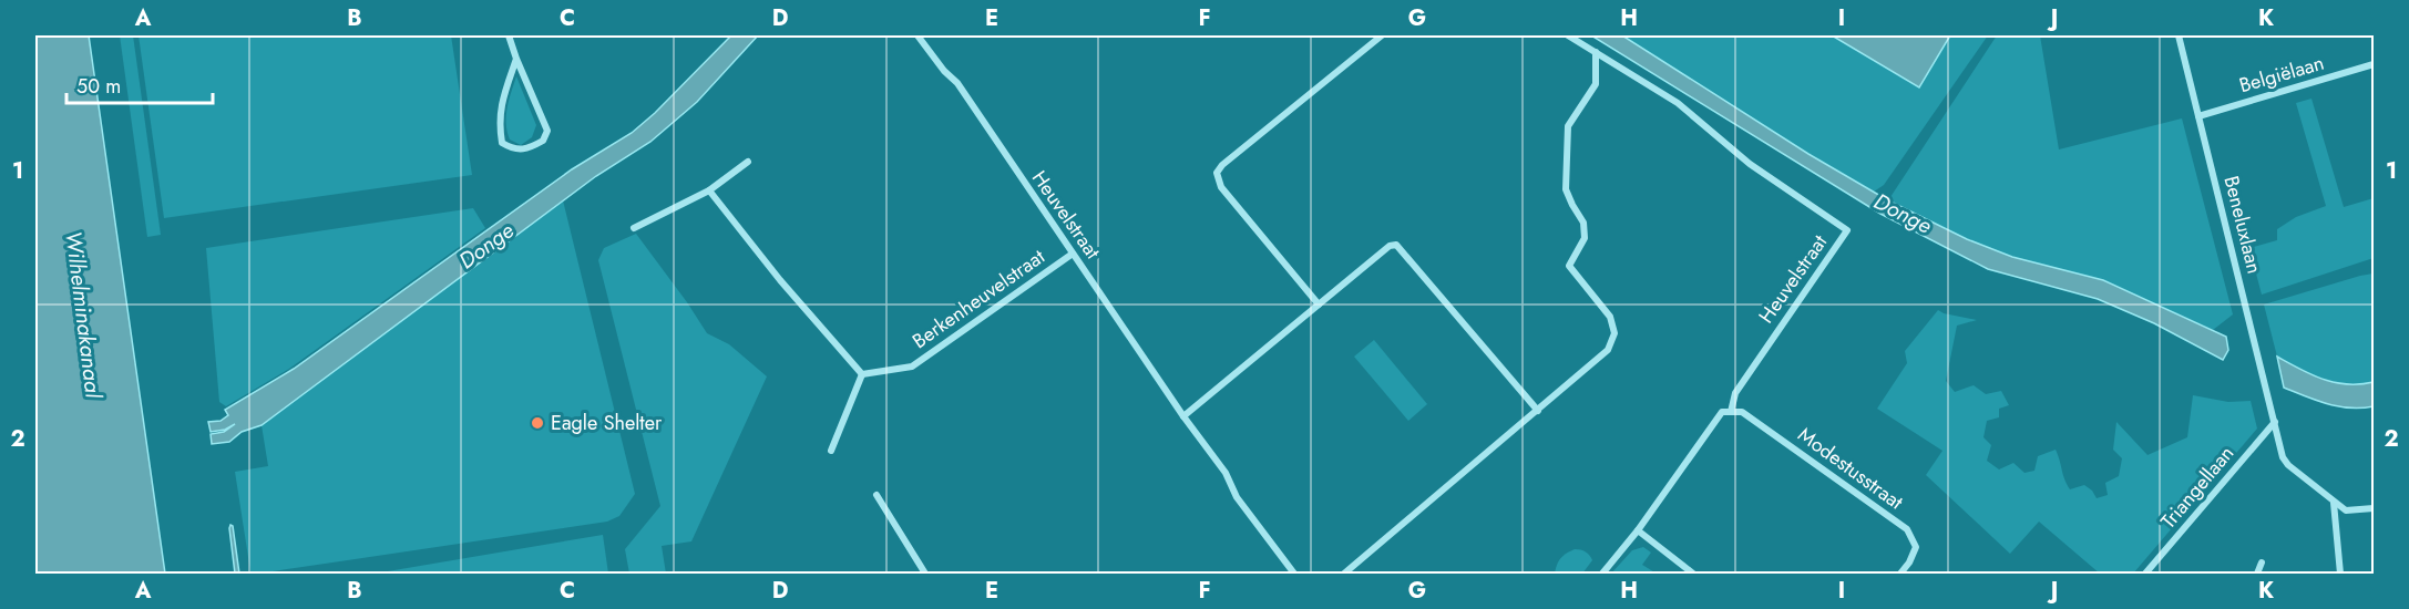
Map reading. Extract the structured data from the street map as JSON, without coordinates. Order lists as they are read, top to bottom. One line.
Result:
{"streets":{"street":["Belgiëlaan","Heuvelstraat","Beneluxlaan","Berkenheuvelstraat","Modestusstraat","Triangellaan"]},"crossings":[["Belgiëlaan","Beneluxlaan"],["Heuvelstraat","Berkenheuvelstraat"],["Heuvelstraat","Modestusstraat"],["Beneluxlaan","Triangellaan"]],"water":["Donge","Wilhelminakanaal"],"places":["Eagle Shelter"],"scale_bar":"50 m","grid":{"columns":["A","B","C","D","E","F","G","H","I","J","K"],"rows":["1","2"]}}
